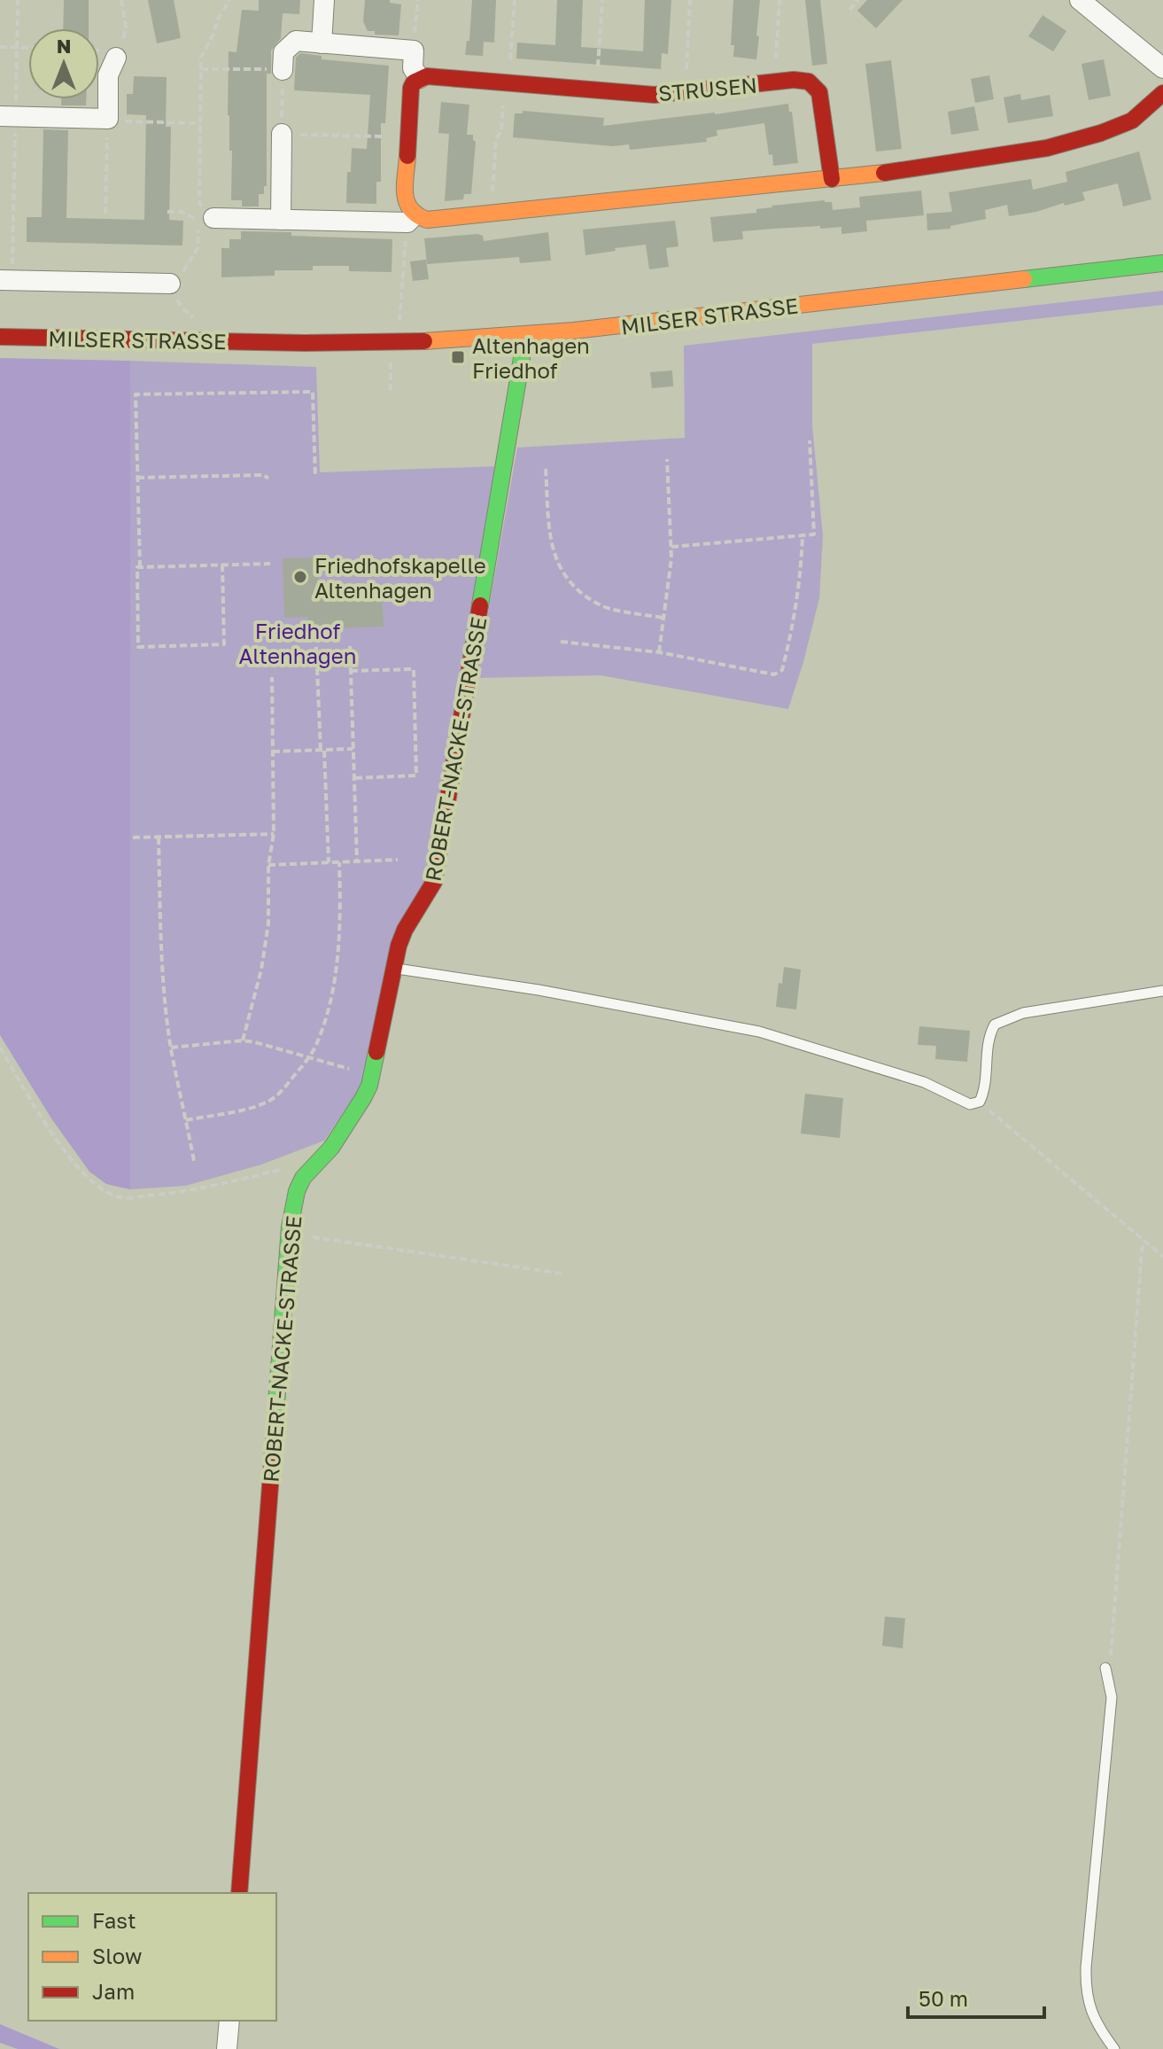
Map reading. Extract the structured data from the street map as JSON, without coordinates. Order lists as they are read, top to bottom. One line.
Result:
{"streets":{"street":["STRUSEN","MILSER STRASSE","ROBERT-NACKE-STRASSE"]},"crossings":[["MILSER STRASSE","ROBERT-NACKE-STRASSE"]],"parks":["Friedhof Altenhagen"],"places":{"transit":["Altenhagen Friedhof"],"other":["Friedhofskapelle Altenhagen"]},"legend":["Fast","Slow","Jam"],"scale_bar":"50 m","north":"top"}
